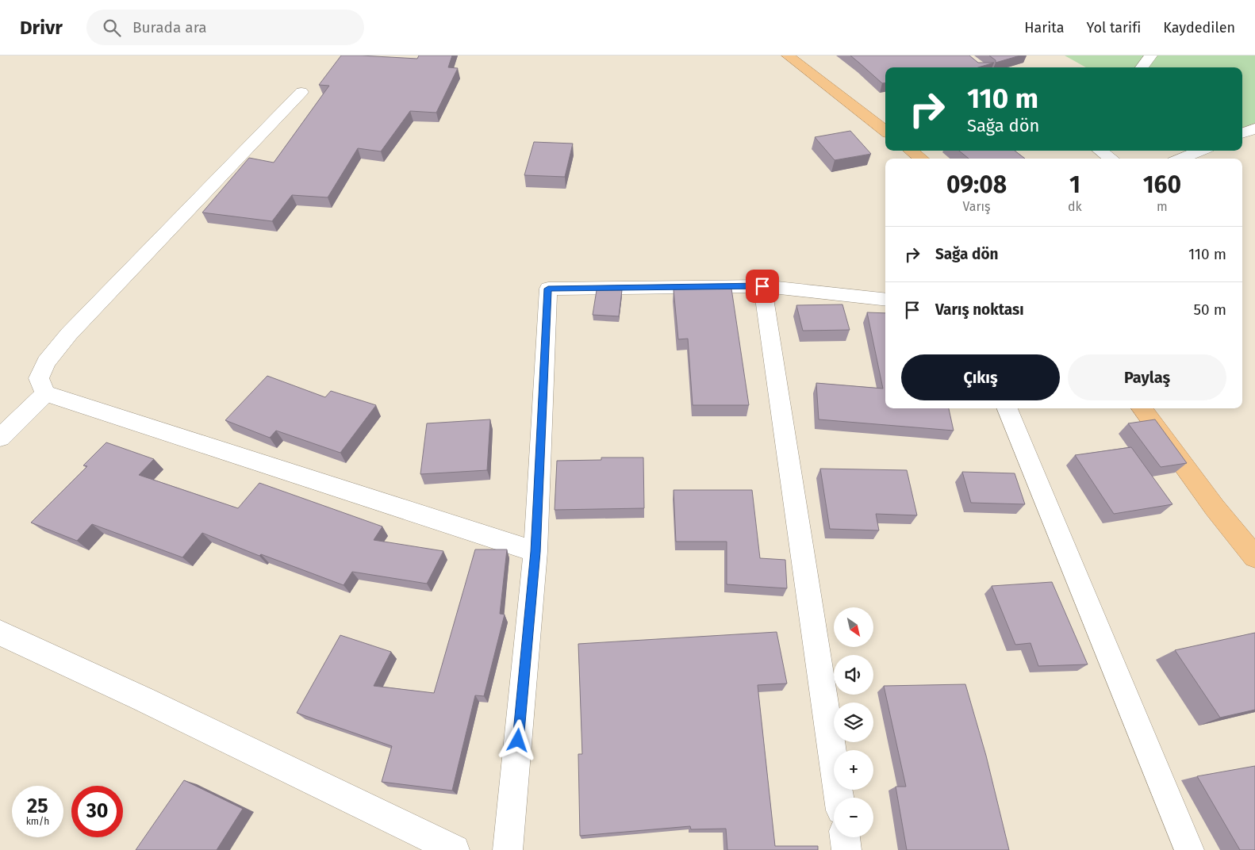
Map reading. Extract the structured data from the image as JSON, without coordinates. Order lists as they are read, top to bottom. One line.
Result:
{"north":"bottom right","page":{"header":"Drivr","search":"Burada ara","nav":["Harita","Yol tarifi","Kaydedilen"],"turn":["110 m","Sağa dön"],"eta":["09:08","Varış","1","dk","160","m"],"list":[{"name":"Sağa dön","value":"110 m"},{"name":"Varış noktası","value":"50 m"}],"buttons":["Çıkış","Paylaş"],"map_buttons":["+","−"],"speed":"25 km/h","limit":"30"}}
